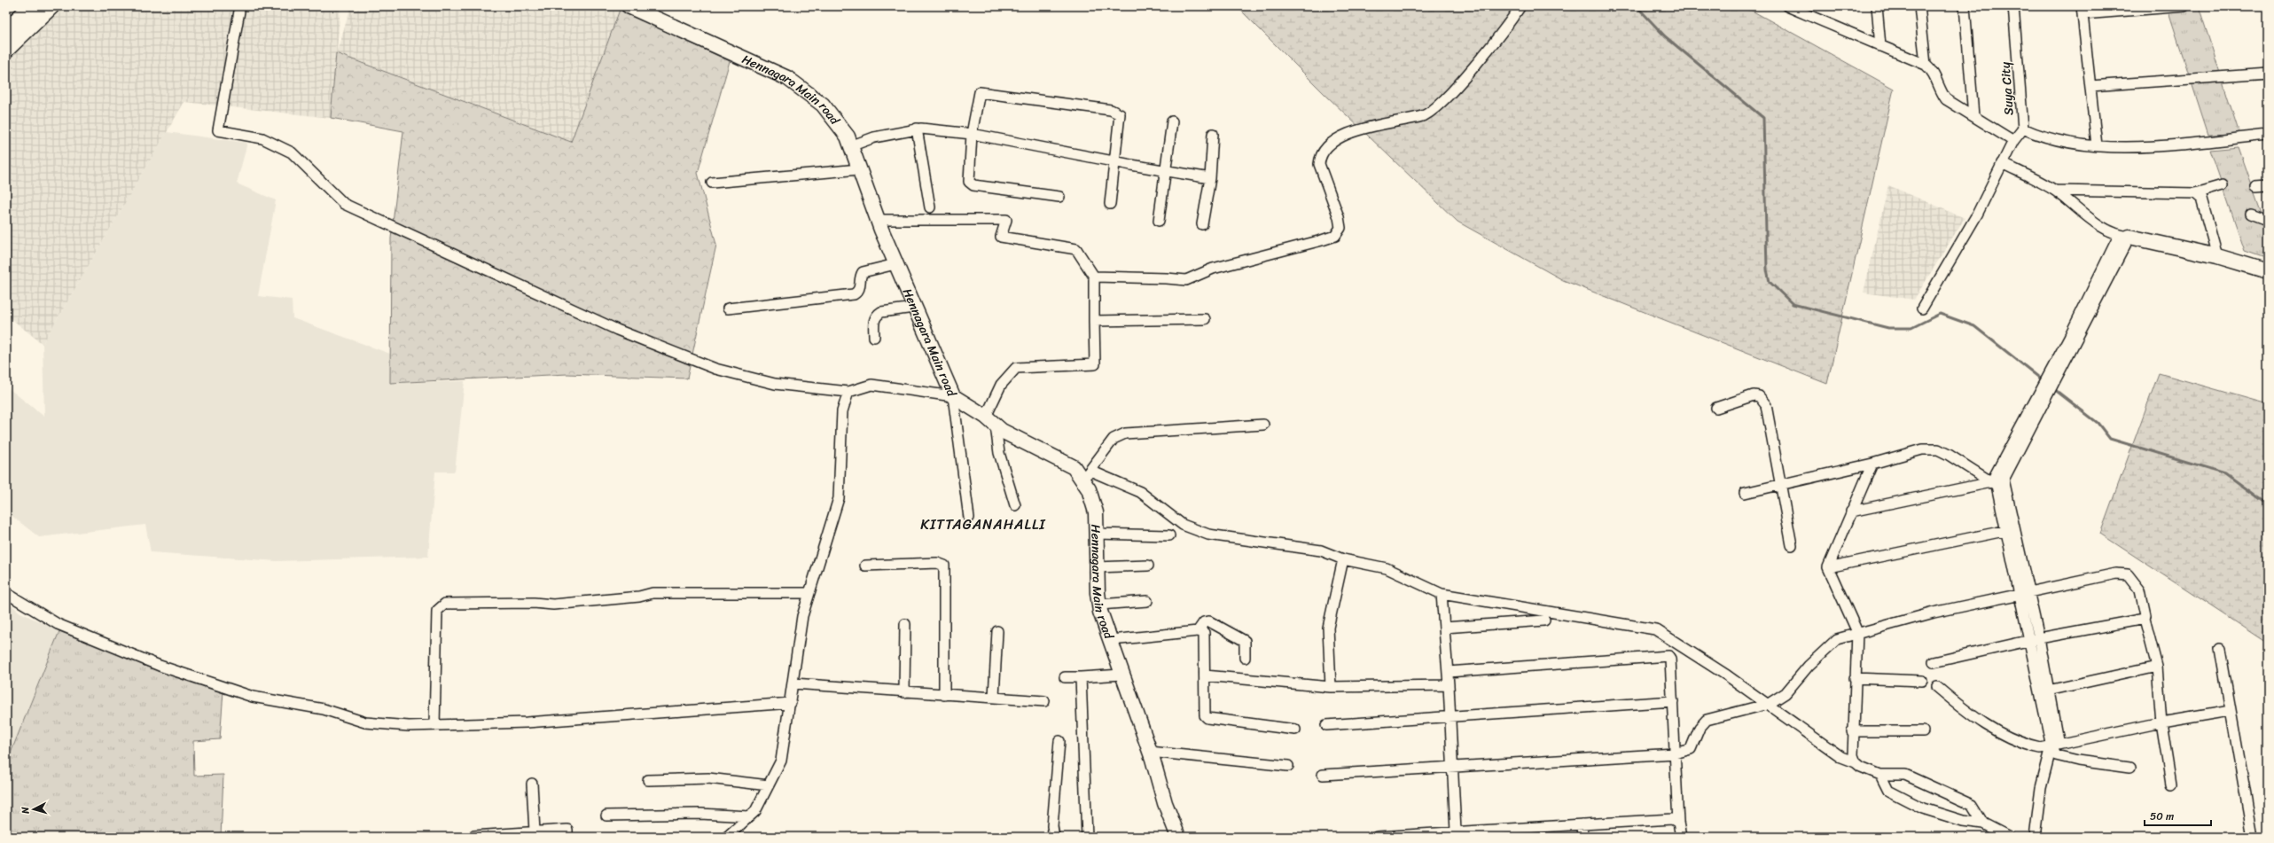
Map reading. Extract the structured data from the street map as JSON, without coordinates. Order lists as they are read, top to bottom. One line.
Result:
{"streets":{"street":["Suya City","Hennagara Main road"]},"districts":["KITTAGANAHALLI"],"scale_bar":"50 m","north":"left"}
